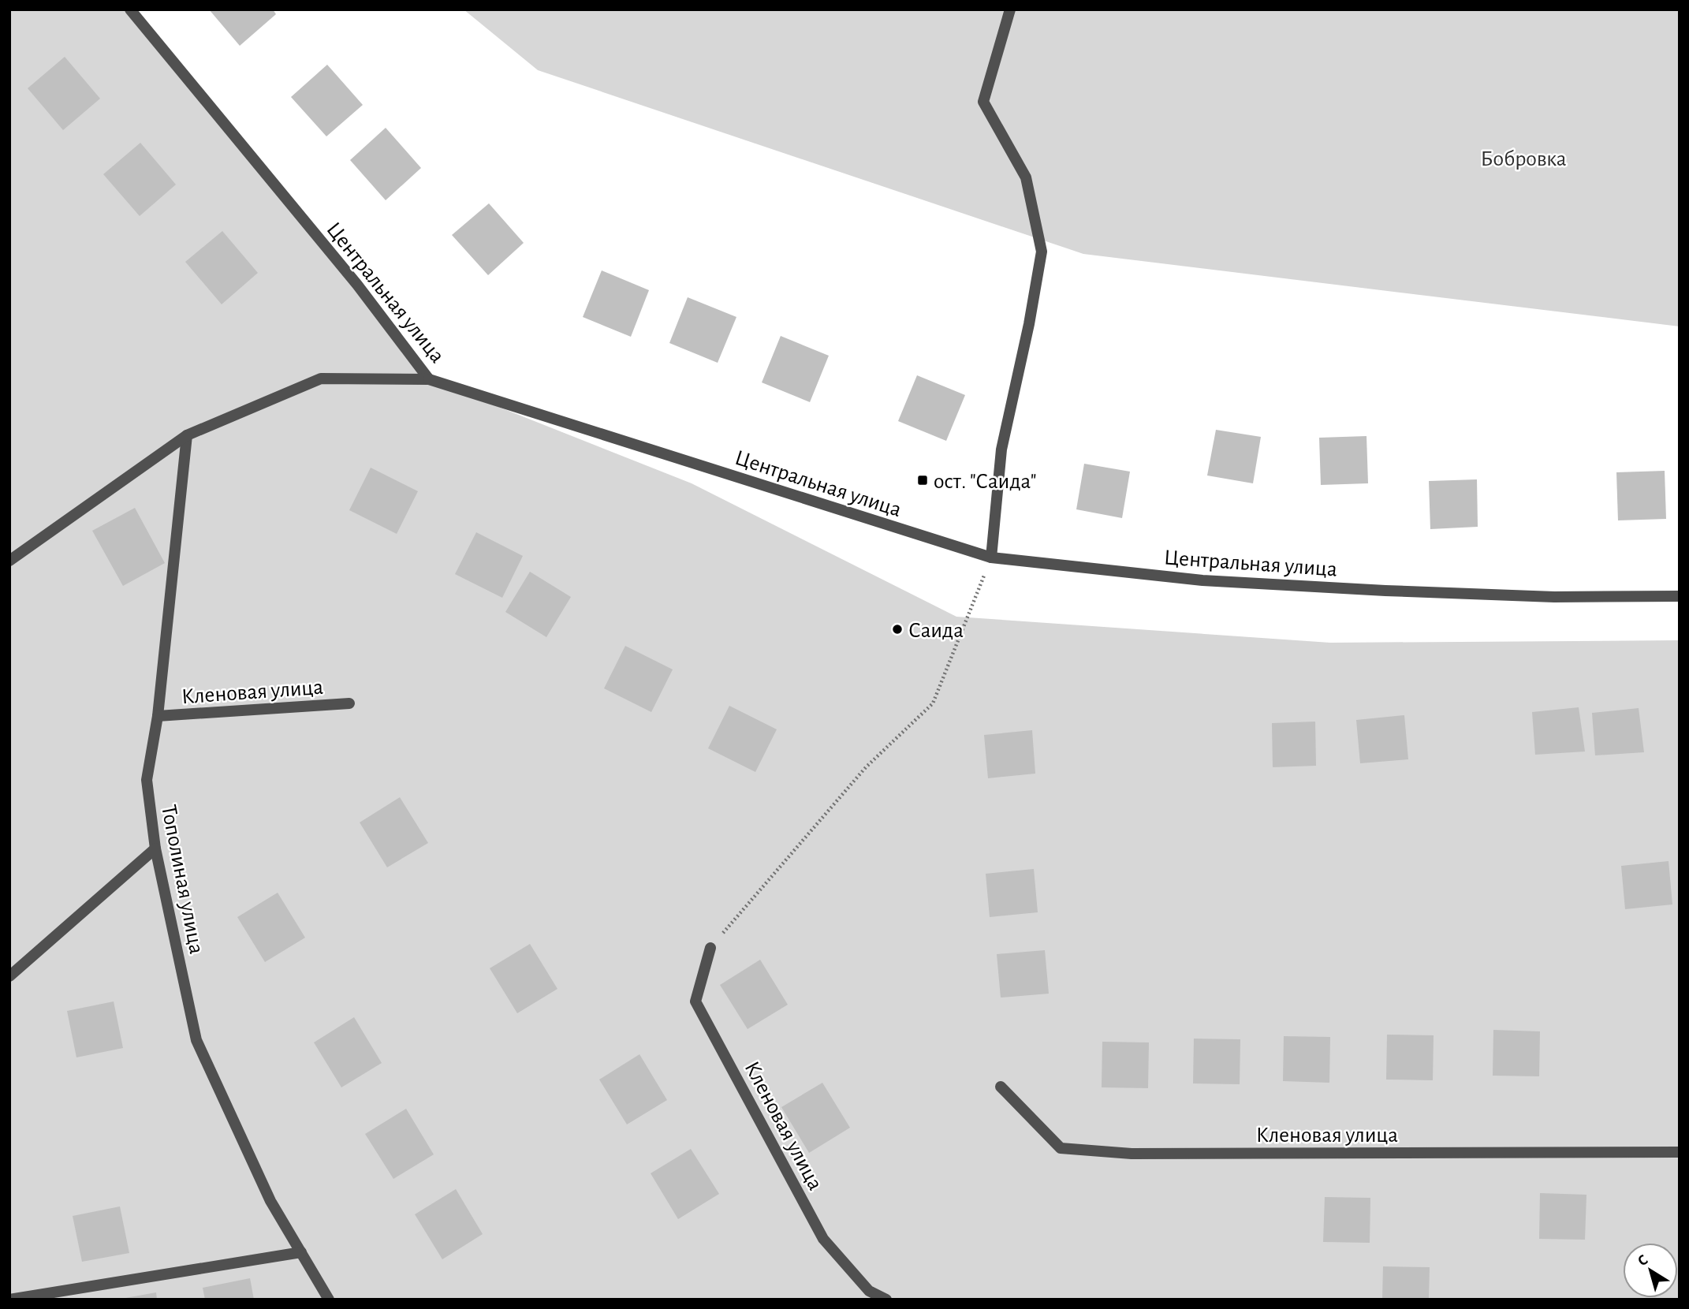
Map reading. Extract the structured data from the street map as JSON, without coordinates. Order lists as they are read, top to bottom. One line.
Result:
{"streets":{"street":["Центральная улица","Кленовая улица","Тополиная улица"]},"crossings":[["Кленовая улица","Тополиная улица"]],"parks":["Бобровка"],"places":{"transit":["ост. \"Саида\""],"other":["Саида"]},"north":"top left"}
